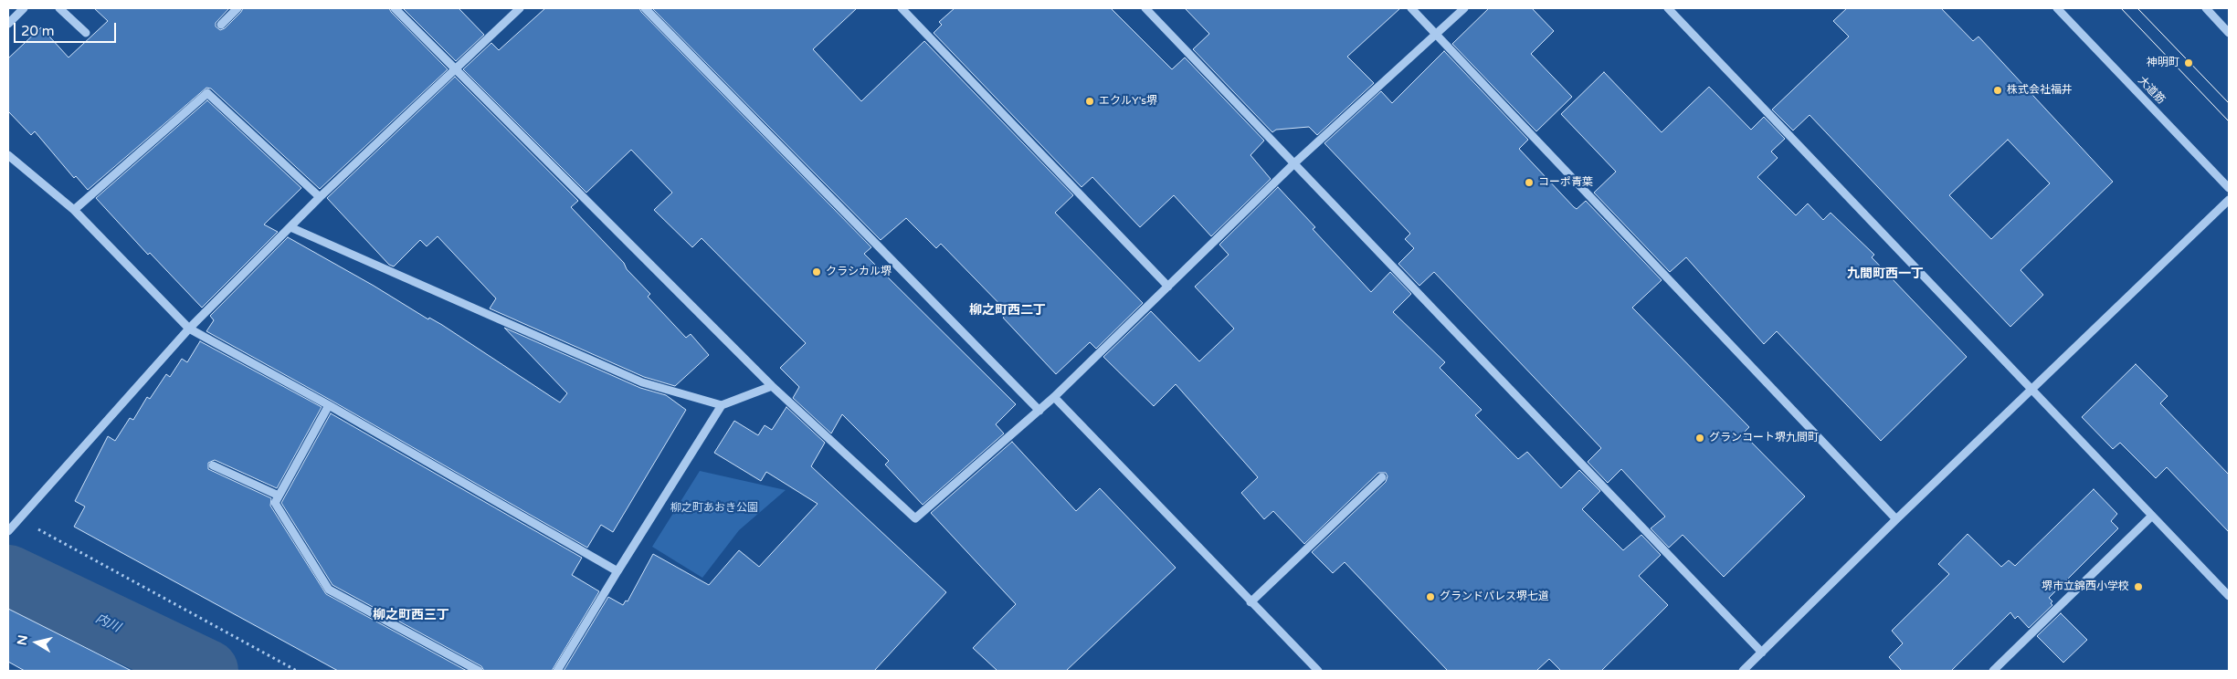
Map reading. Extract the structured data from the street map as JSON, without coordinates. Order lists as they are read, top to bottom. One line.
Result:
{"streets":{"street":["大道筋"]},"districts":["九間町西一丁","柳之町西二丁","柳之町西三丁"],"water":["内川"],"parks":["柳之町あおき公園"],"places":["神明町","株式会社福井","エクルY's堺","コーポ青葉","クラシカル堺","グランコート堺九間町","堺市立錦西小学校","グランドパレス堺七道"],"scale_bar":"20 m","north":"left"}
